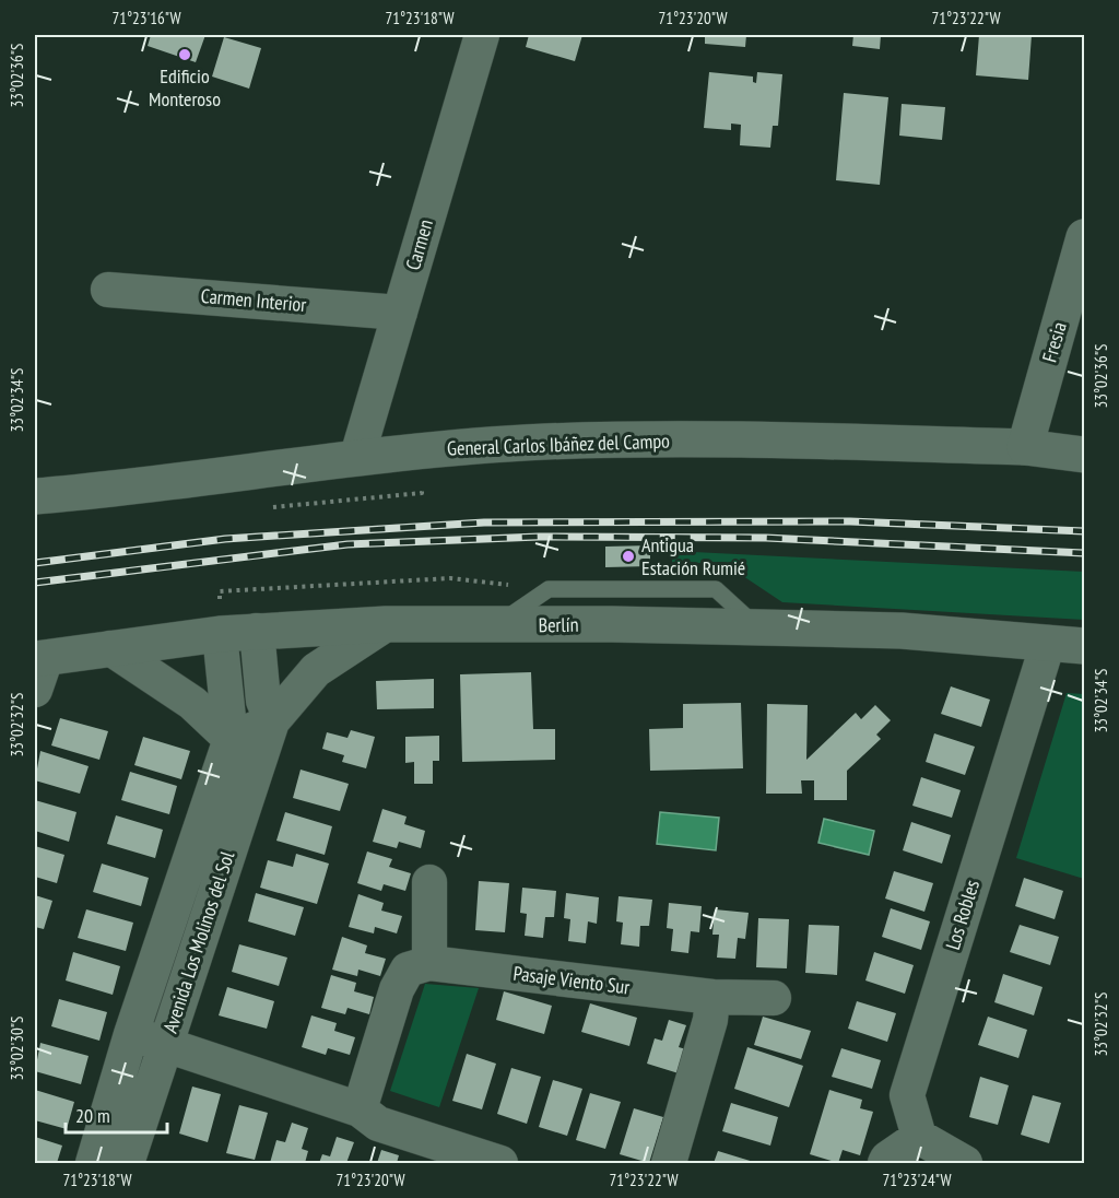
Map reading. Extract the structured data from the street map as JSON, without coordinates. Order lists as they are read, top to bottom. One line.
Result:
{"streets":{"main road":["Fresia","General Carlos Ibáñez del Campo","Berlín"],"street":["Carmen","Carmen Interior","Los Robles","Avenida Los Molinos del Sol","Pasaje Viento Sur"]},"crossings":[["Carmen","Carmen Interior"],["Carmen","General Carlos Ibáñez del Campo"],["Fresia","General Carlos Ibáñez del Campo"],["Berlín","Los Robles"],["Berlín","Avenida Los Molinos del Sol"]],"places":["Edificio Monteroso","Antigua Estación Rumié"],"scale_bar":"20 m","coordinates":["71°23'16\"W","71°23'18\"W","71°23'20\"W","71°23'22\"W","33°02'36\"S","33°02'34\"S","33°02'32\"S","33°02'30\"S","71°23'24\"W"]}
